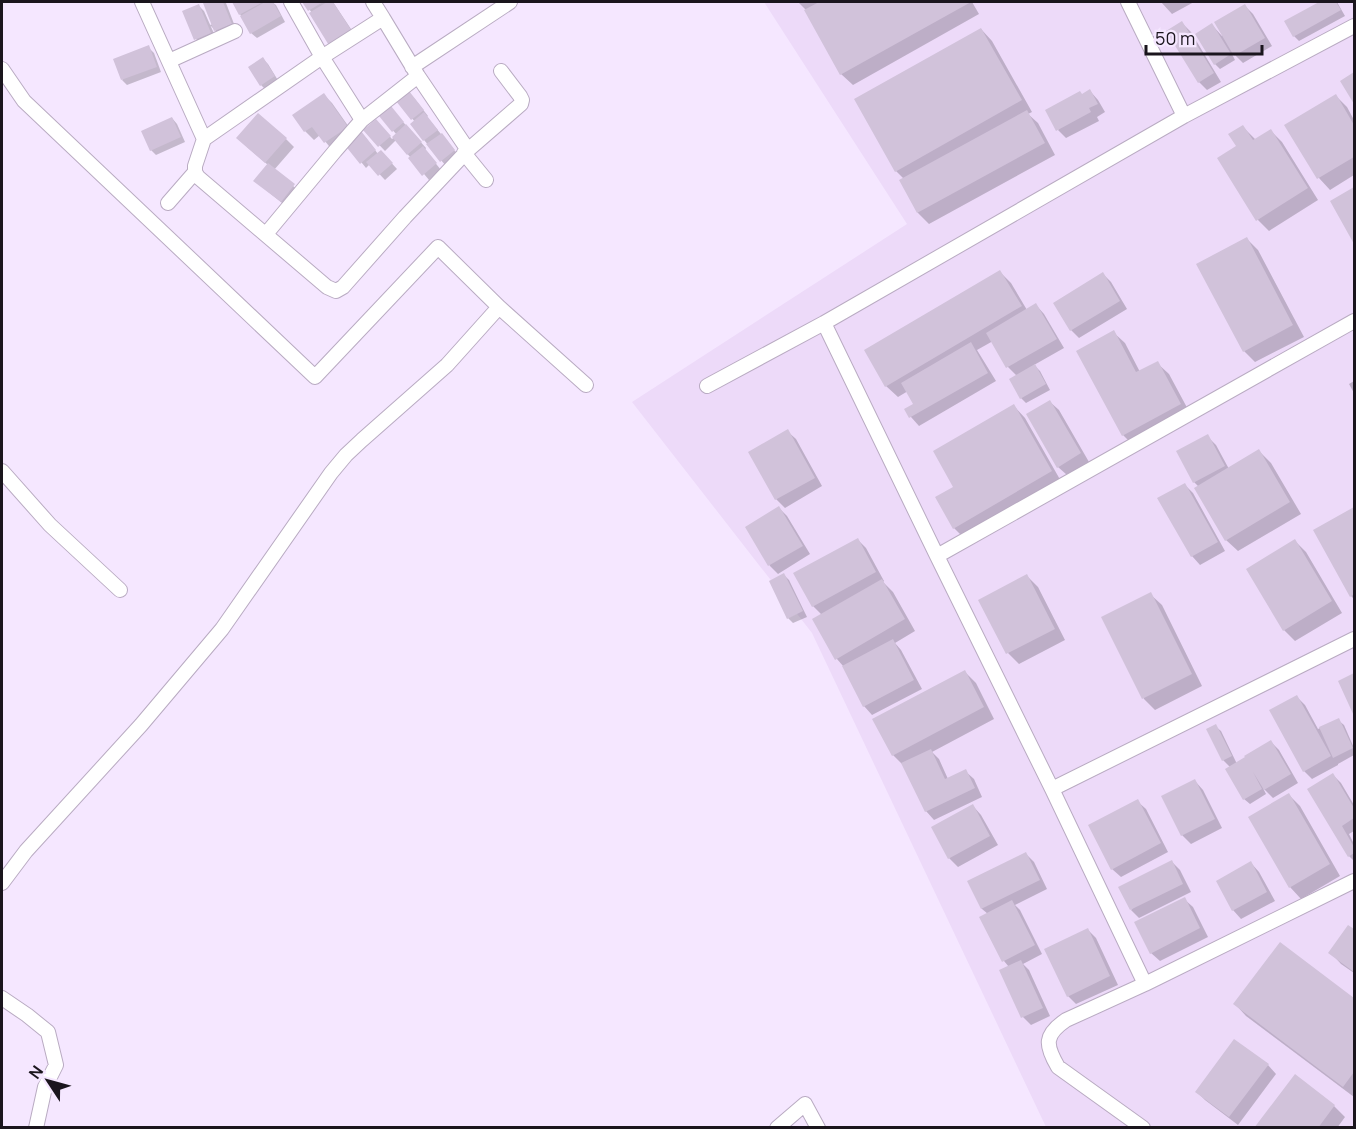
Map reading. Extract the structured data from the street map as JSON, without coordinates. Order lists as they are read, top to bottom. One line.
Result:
{"scale_bar":"50 m","north":"top left"}
